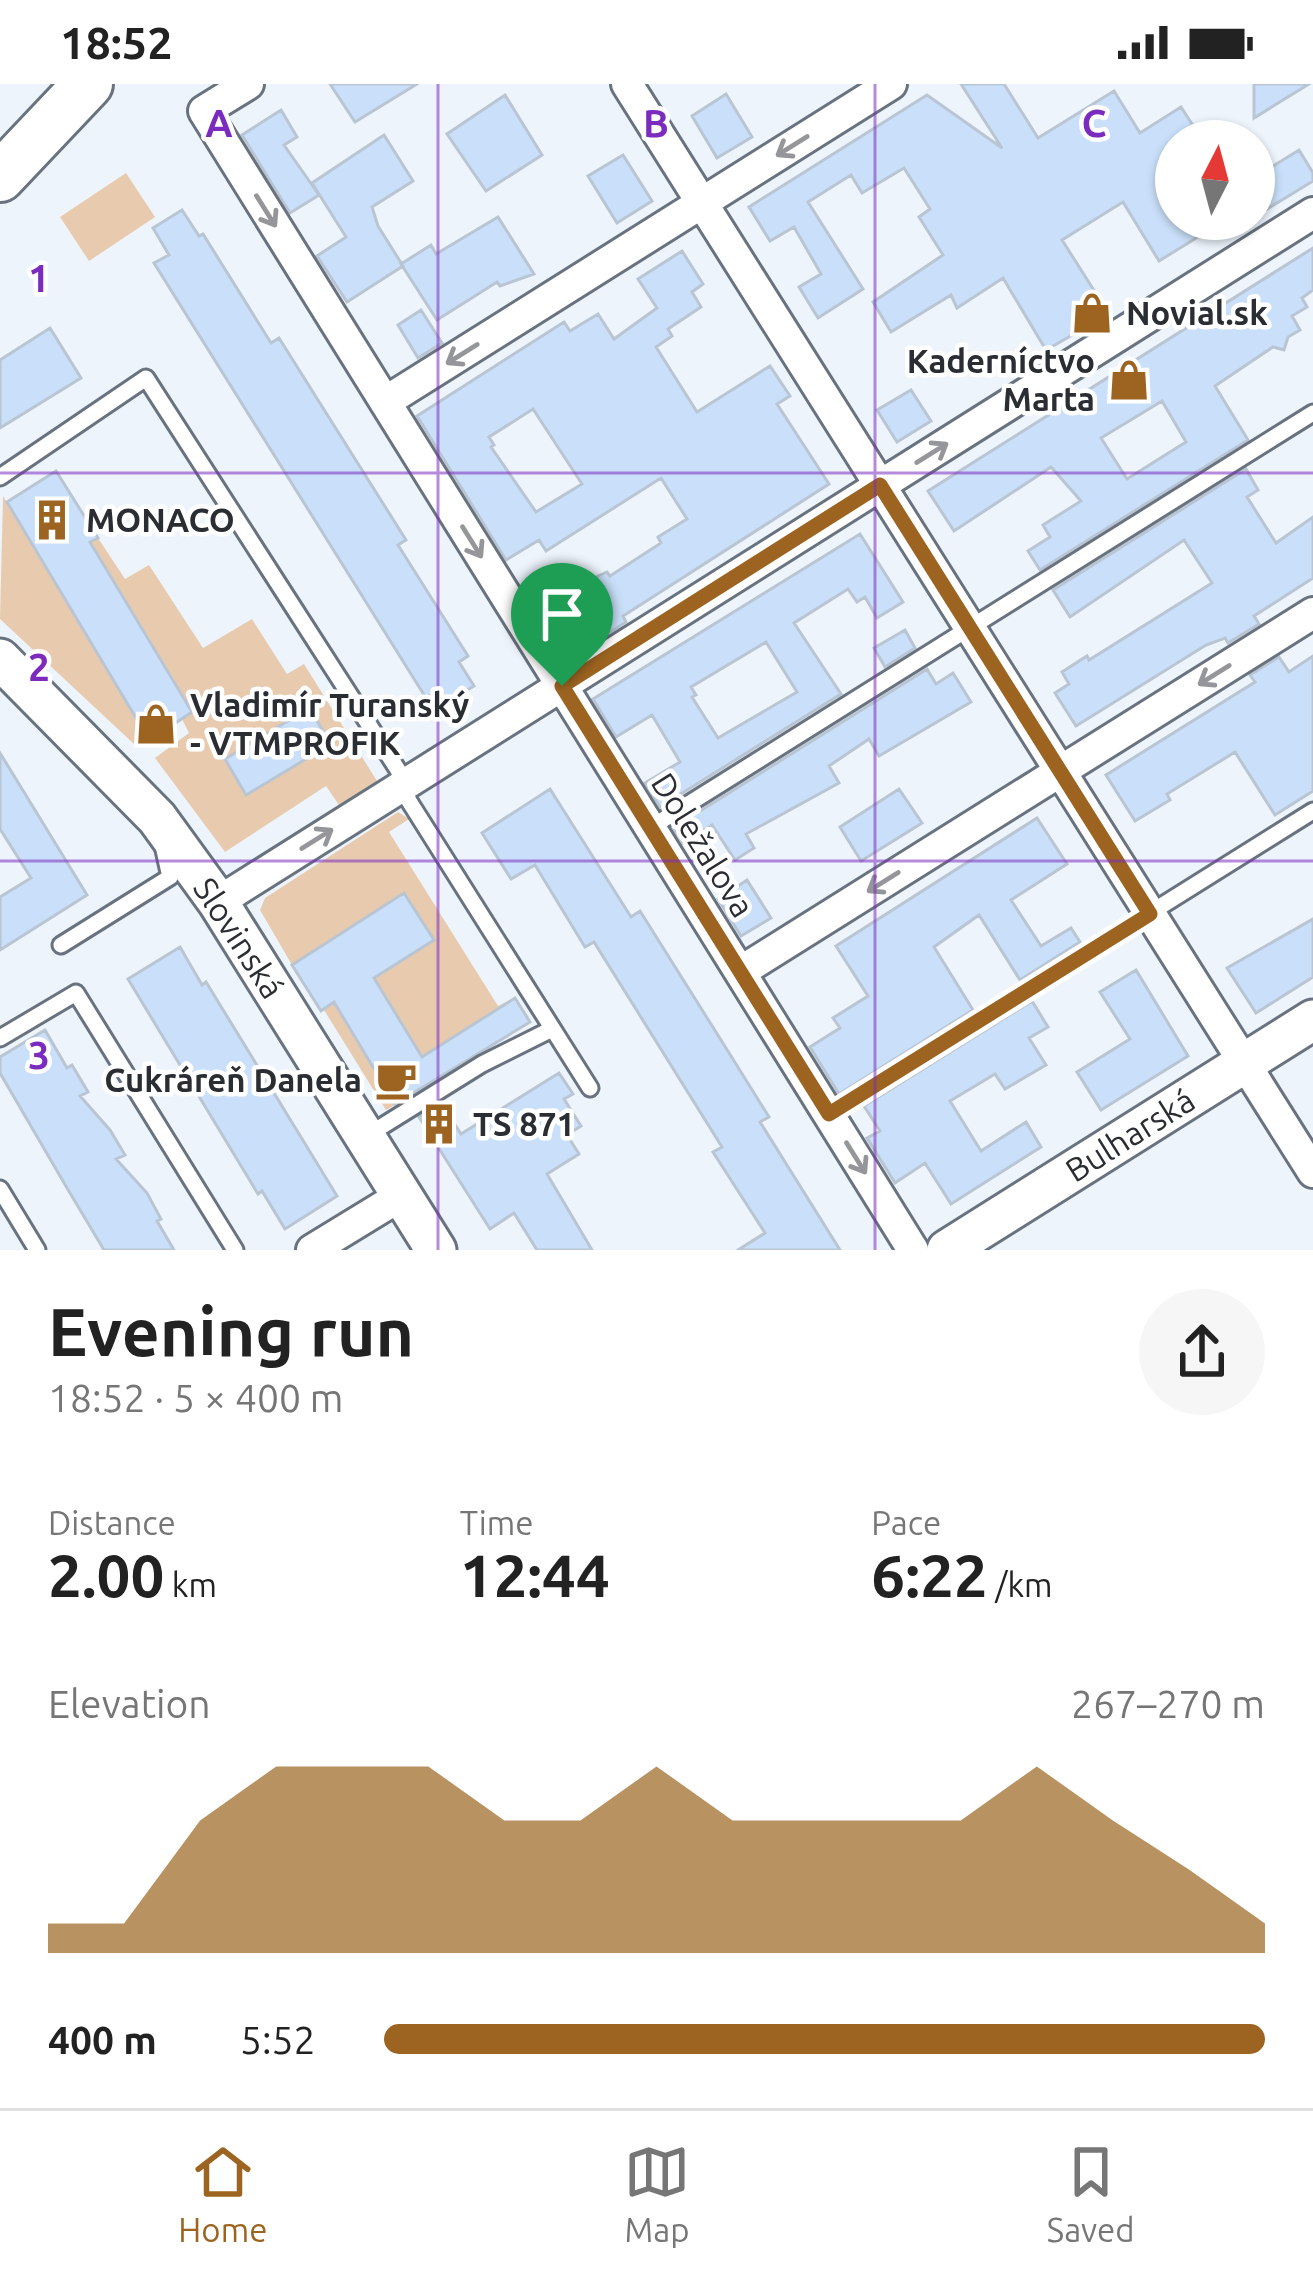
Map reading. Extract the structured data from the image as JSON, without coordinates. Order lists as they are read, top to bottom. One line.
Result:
{"streets":{"street":["Doležalova","Slovinská","Bulharská"]},"one_way":["Doležalova"],"places":{"shop":["Novial.sk","Kaderníctvo Marta","Vladimír Turanský - VTMPROFIK"],"building":["MONACO","TS 871"],"cafe":["Cukráreň Danela"]},"north":"top","page":{"status":"18:52","heading":["Evening run","18:52 · 5 × 400 m"],"stats":[["Distance","2.00 km"],["Time","12:44"],["Pace","6:22 /km"]],"chart":["Elevation","267–270 m"],"list":[{"name":"400 m","note":"5:52"}],"tabs":["Home","Map","Saved"]},"grid":{"columns":["A","B","C"],"rows":["1","2","3"]}}
